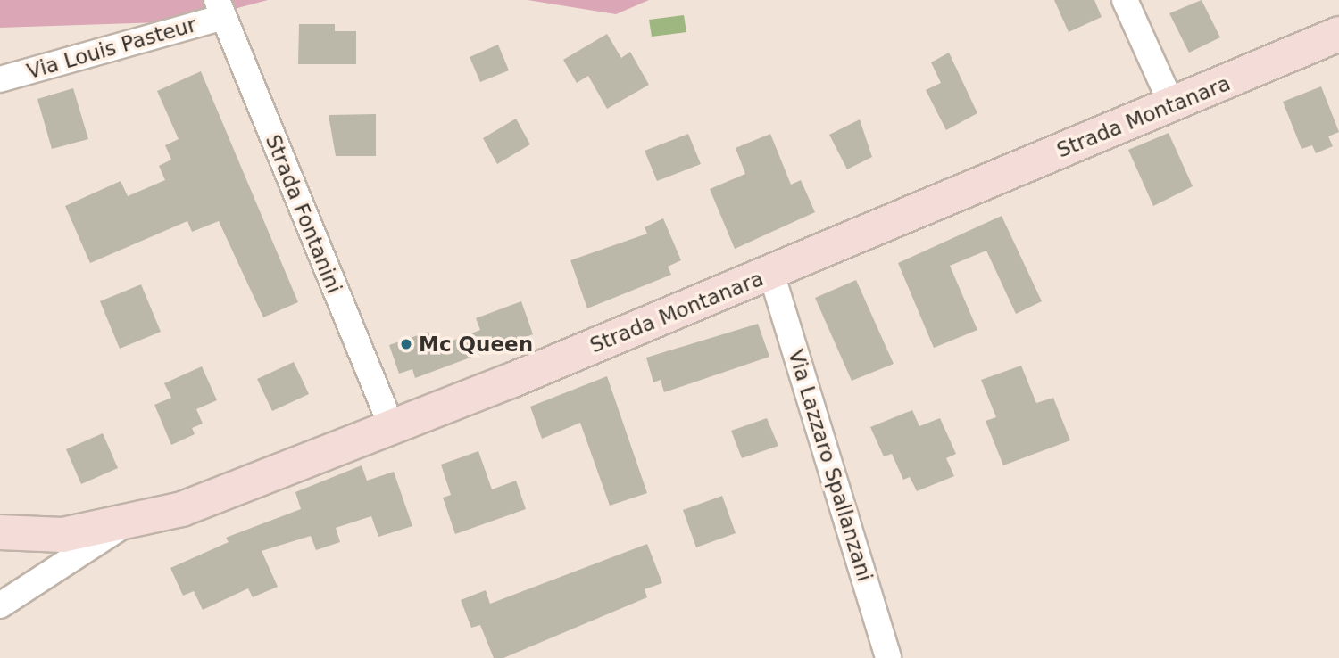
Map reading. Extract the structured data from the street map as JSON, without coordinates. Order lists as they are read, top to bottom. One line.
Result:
{"streets":{"main road":["Strada Montanara"],"street":["Via Louis Pasteur","Strada Fontanini","Via Lazzaro Spallanzani"]},"crossings":[["Via Louis Pasteur","Strada Fontanini"],["Strada Montanara","Strada Fontanini"],["Strada Montanara","Via Lazzaro Spallanzani"]],"places":["Mc Queen"]}
